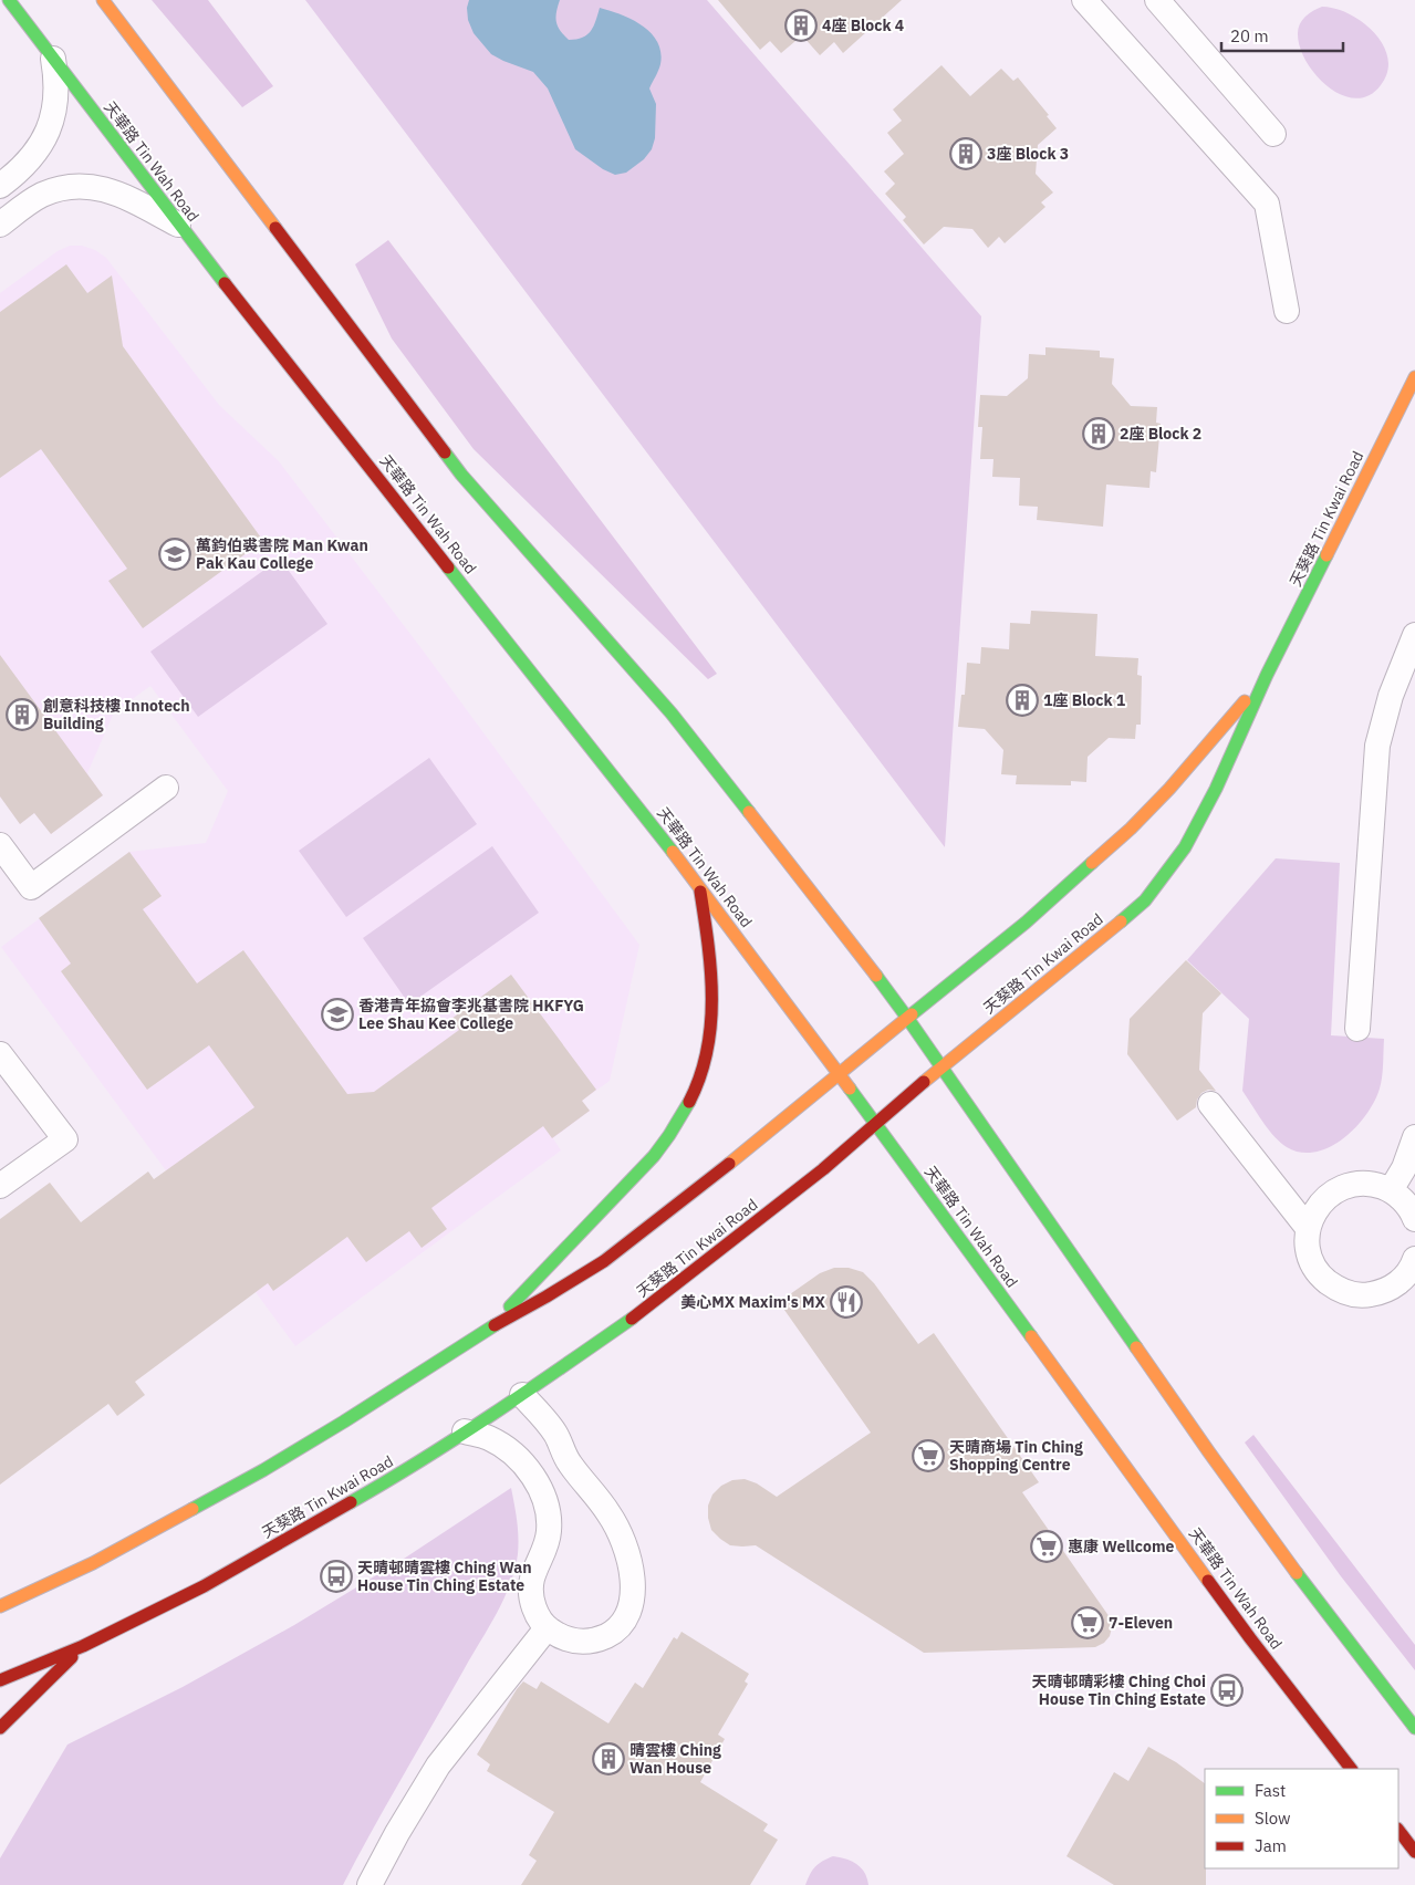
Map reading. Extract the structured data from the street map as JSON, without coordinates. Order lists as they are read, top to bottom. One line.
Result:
{"streets":{"main road":["天華路 Tin Wah Road","天葵路 Tin Kwai Road"]},"crossings":[["天華路 Tin Wah Road","天葵路 Tin Kwai Road"]],"places":{"building":["4座 Block 4","3座 Block 3","2座 Block 2","1座 Block 1","創意科技樓 Innotech Building","晴雲樓 Ching Wan House"],"school or university":["萬鈞伯裘書院 Man Kwan Pak Kau College","香港青年拹會李兆基書院 HKFYG Lee Shau Kee College"],"restaurant":["美心MX Maxim's MX"],"supermarket":["天晴商場 Tin Ching Shopping Centre","惠康 Wellcome","7-Eleven"],"bus stop":["天晴邨晴雲樓 Ching Wan House Tin Ching Estate","天晴邨晴彩樓 Ching Choi House Tin Ching Estate"]},"legend":["Fast","Slow","Jam"],"scale_bar":"20 m"}
